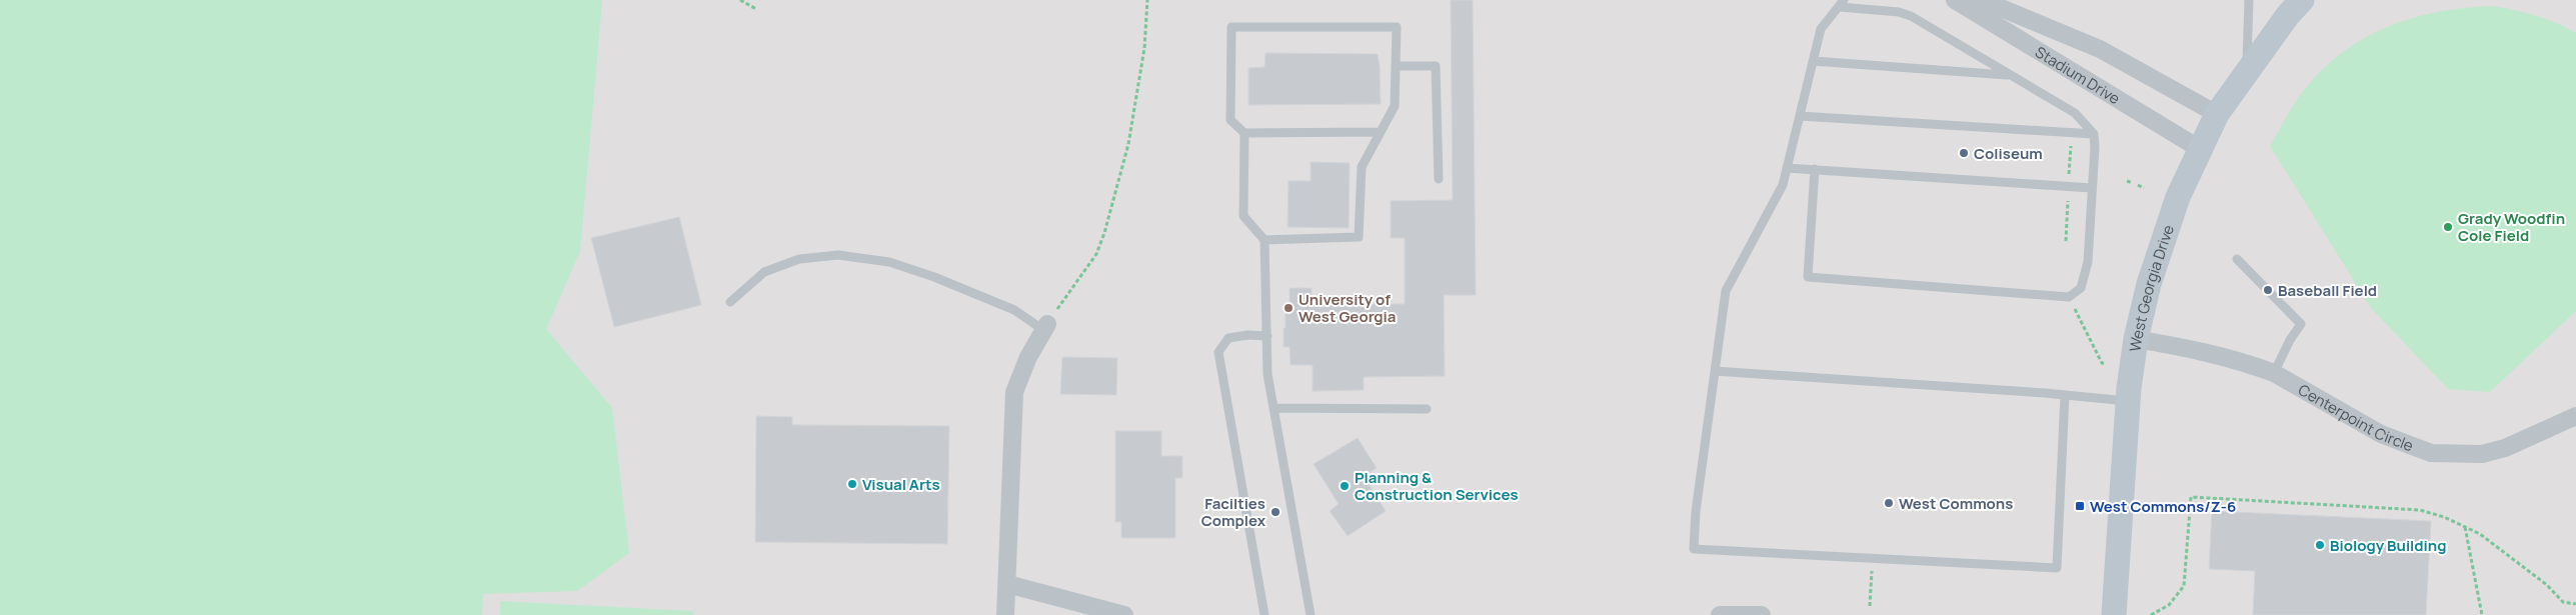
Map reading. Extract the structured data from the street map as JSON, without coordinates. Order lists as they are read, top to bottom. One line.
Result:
{"streets":{"street":["Stadium Drive","West Georgia Drive","Centerpoint Circle"]},"crossings":[["Stadium Drive","West Georgia Drive"],["West Georgia Drive","Centerpoint Circle"]],"places":{"other":["Coliseum","Grady Woodfin Cole Field","Baseball Field","University of West Georgia","Visual Arts","Planning & Construction Services","West Commons","Facilties Complex","Biology Building"],"transit":["West Commons/Z-6"]}}
